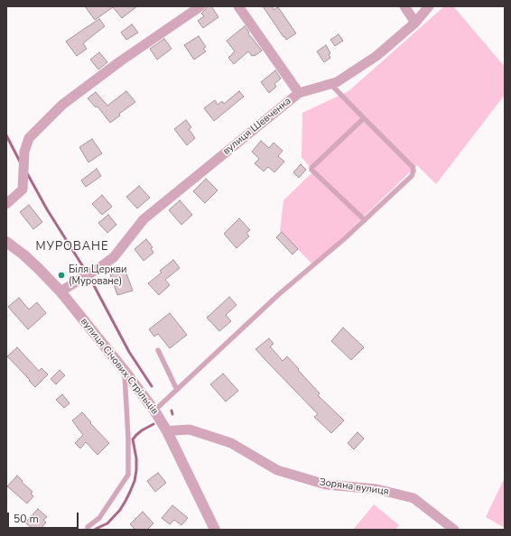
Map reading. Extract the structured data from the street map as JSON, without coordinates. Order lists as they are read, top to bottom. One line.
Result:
{"streets":{"street":["вулиця Шевченка","вулиця Січових Стрільців","Зоряна вулиця"]},"crossings":[["вулиця Шевченка","вулиця Січових Стрільців"],["вулиця Січових Стрільців","Зоряна вулиця"]],"districts":["МУРОВАНЕ"],"places":["Біля Церкви (Муроване)"],"scale_bar":"50 m"}
